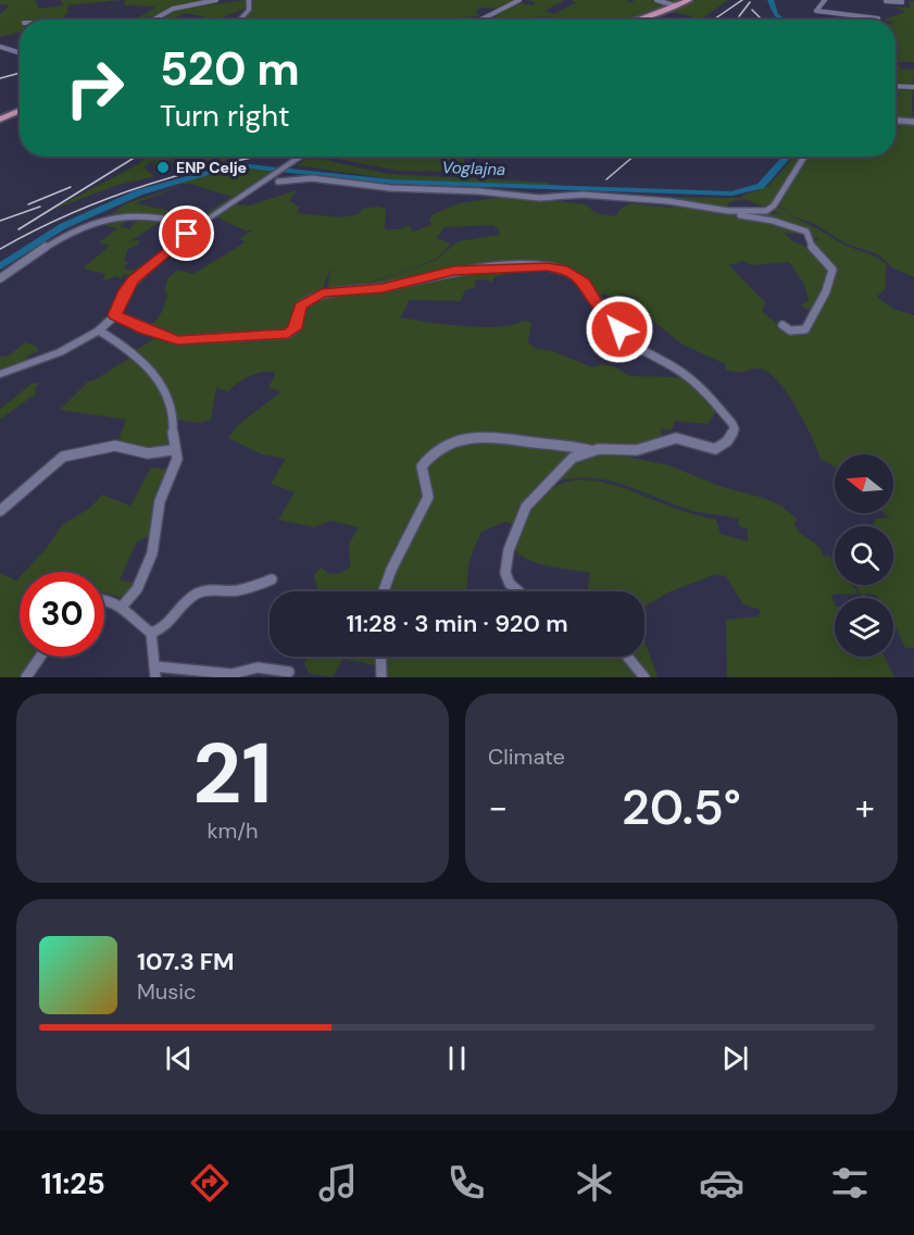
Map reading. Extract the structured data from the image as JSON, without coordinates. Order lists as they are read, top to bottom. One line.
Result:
{"water":["Voglajna"],"places":["ENP Celje"],"north":"left","page":{"turn":["520 m","Turn right"],"limit":"30","trip":"11:28 · 3 min · 920 m","tile":[["21","km/h"],"Climate"],"heat":["−","20.5°","+"],"song":["107.3 FM","Music"],"tabs":"11:25"}}
